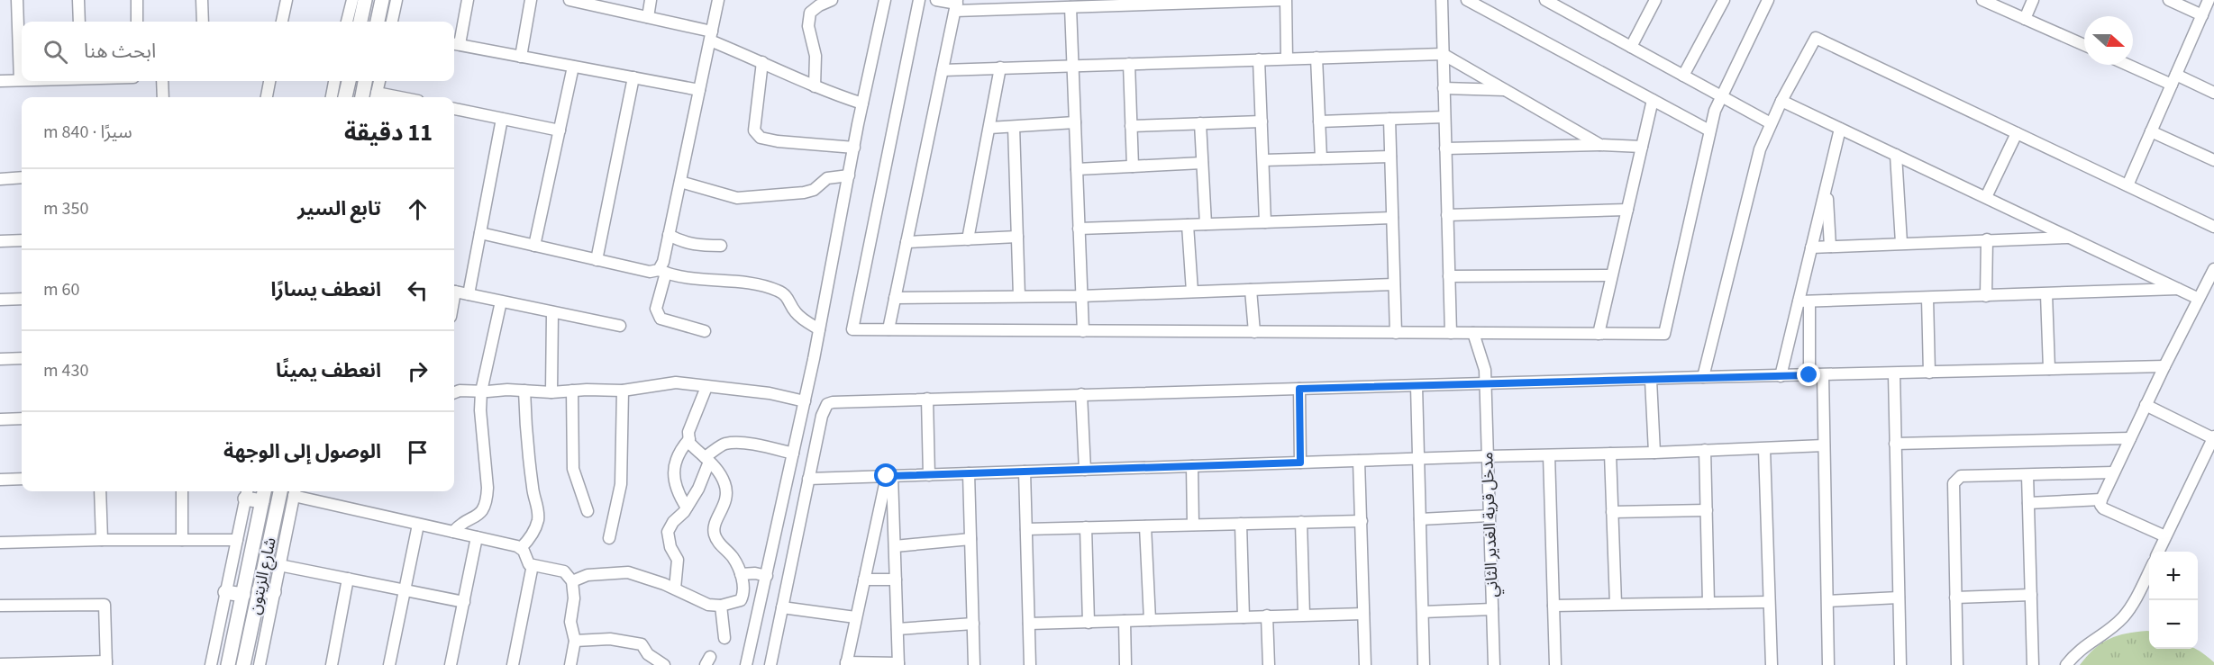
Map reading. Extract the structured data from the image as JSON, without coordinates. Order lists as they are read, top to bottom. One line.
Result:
{"streets":{"main road":["شارع الزيتون"],"street":["مدخل قرية الغدير الثاني"]},"north":"right","page":{"search":"ابحث هنا","heading":["11 دقيقة","سيرًا · 840 m"],"list":[["تابع السير","350 m"],["انعطف يسارًا","60 m"],["انعطف يمينًا","430 m"],"الوصول إلى الوجهة"],"map_buttons":["+","−"]}}
